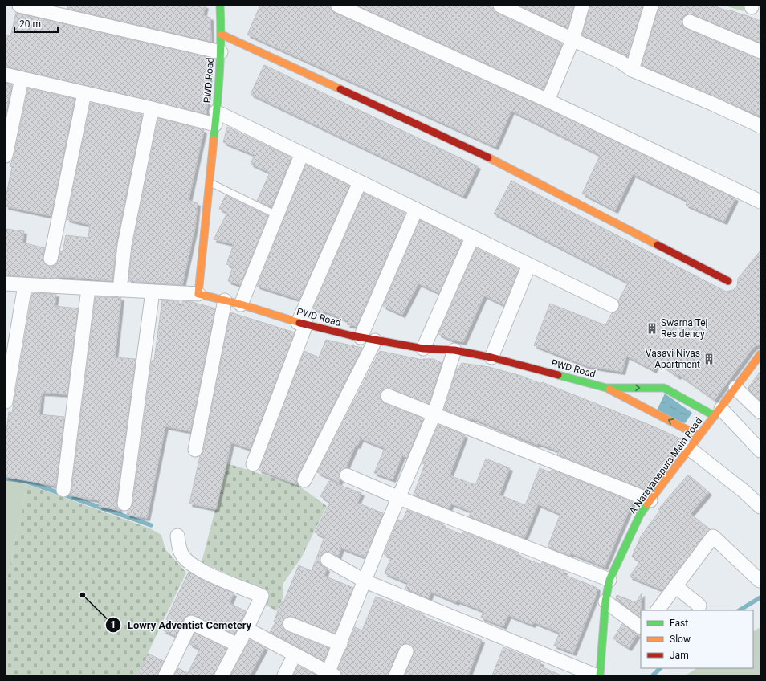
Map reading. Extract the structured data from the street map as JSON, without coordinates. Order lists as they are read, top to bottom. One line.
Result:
{"streets":{"street":["PWD Road","A Narayanapura Main Road"]},"crossings":[["PWD Road","A Narayanapura Main Road"]],"places":{"building":["Swarna Tej Residency","Vasavi Nivas Apartment"],"other":["Lowry Adventist Cemetery"]},"legend":["Fast","Slow","Jam"],"scale_bar":"20 m"}
